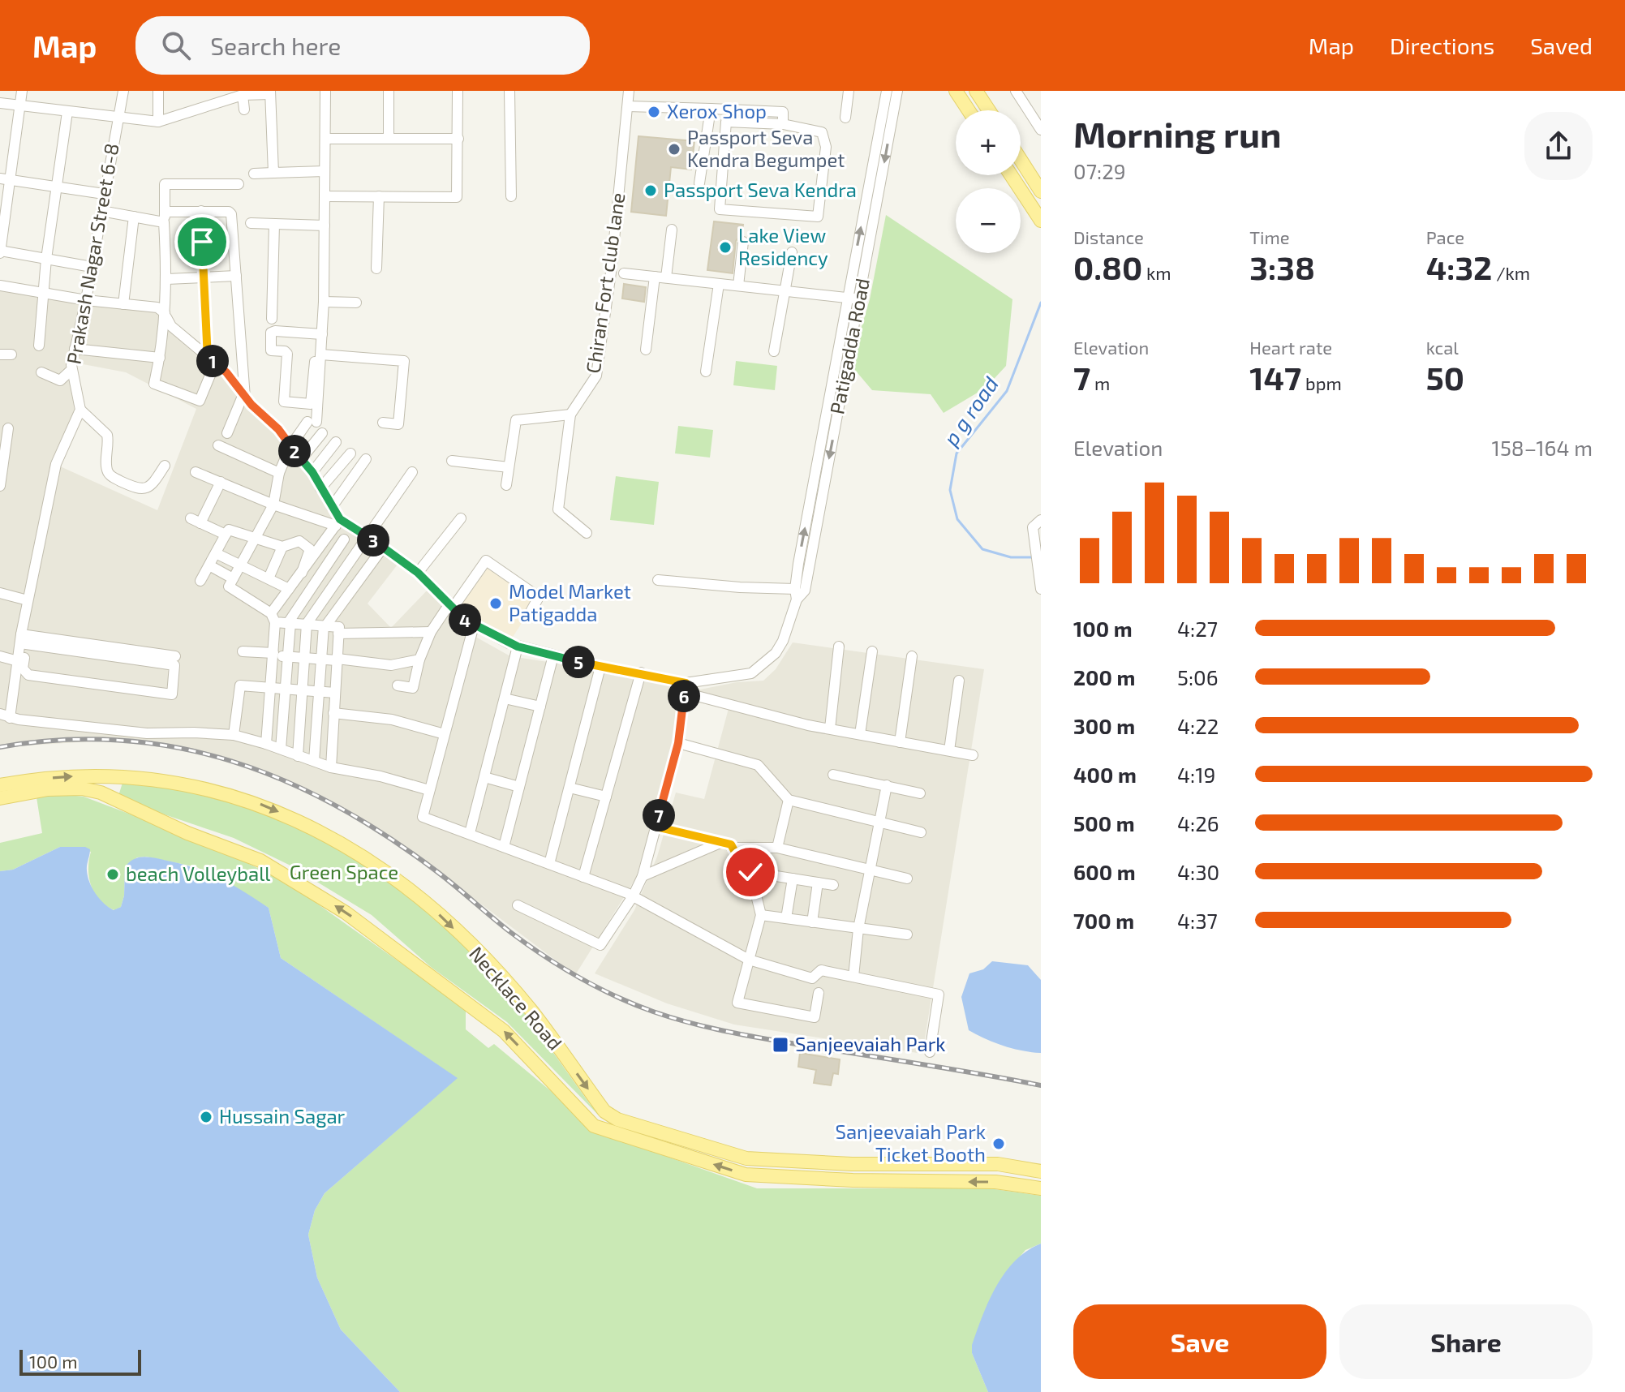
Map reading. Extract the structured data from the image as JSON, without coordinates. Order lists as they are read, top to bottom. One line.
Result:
{"streets":{"main road":["Necklace Road"],"street":["Prakash Nagar Street 6-8","Chiran Fort club lane","Patigadda Road"]},"water":["p g road"],"parks":["Green Space"],"places":{"other":["Xerox Shop","Passport Seva Kendra Begumpet","Passport Seva Kendra","Lake View Residency","Model Market Patigadda","beach Volleyball","Hussain Sagar","Sanjeevaiah Park Ticket Booth"],"transit":["Sanjeevaiah Park"]},"scale_bar":"100 m","page":{"header":"Map","search":"Search here","nav":["Map","Directions","Saved"],"heading":["Morning run","07:29"],"map_buttons":["+","−"],"stats":[["Distance","0.80 km"],["Time","3:38"],["Pace","4:32 /km"],["Elevation","7 m"],["Heart rate","147 bpm"],["kcal","50"]],"pins":["1","2","3","4","5","6","7"],"chart":["Elevation","158–164 m"],"list":[{"name":"100 m","note":"4:27"},{"name":"200 m","note":"5:06"},{"name":"300 m","note":"4:22"},{"name":"400 m","note":"4:19"},{"name":"500 m","note":"4:26"},{"name":"600 m","note":"4:30"},{"name":"700 m","note":"4:37"}],"buttons":["Save","Share"],"scale":"100 m"}}
